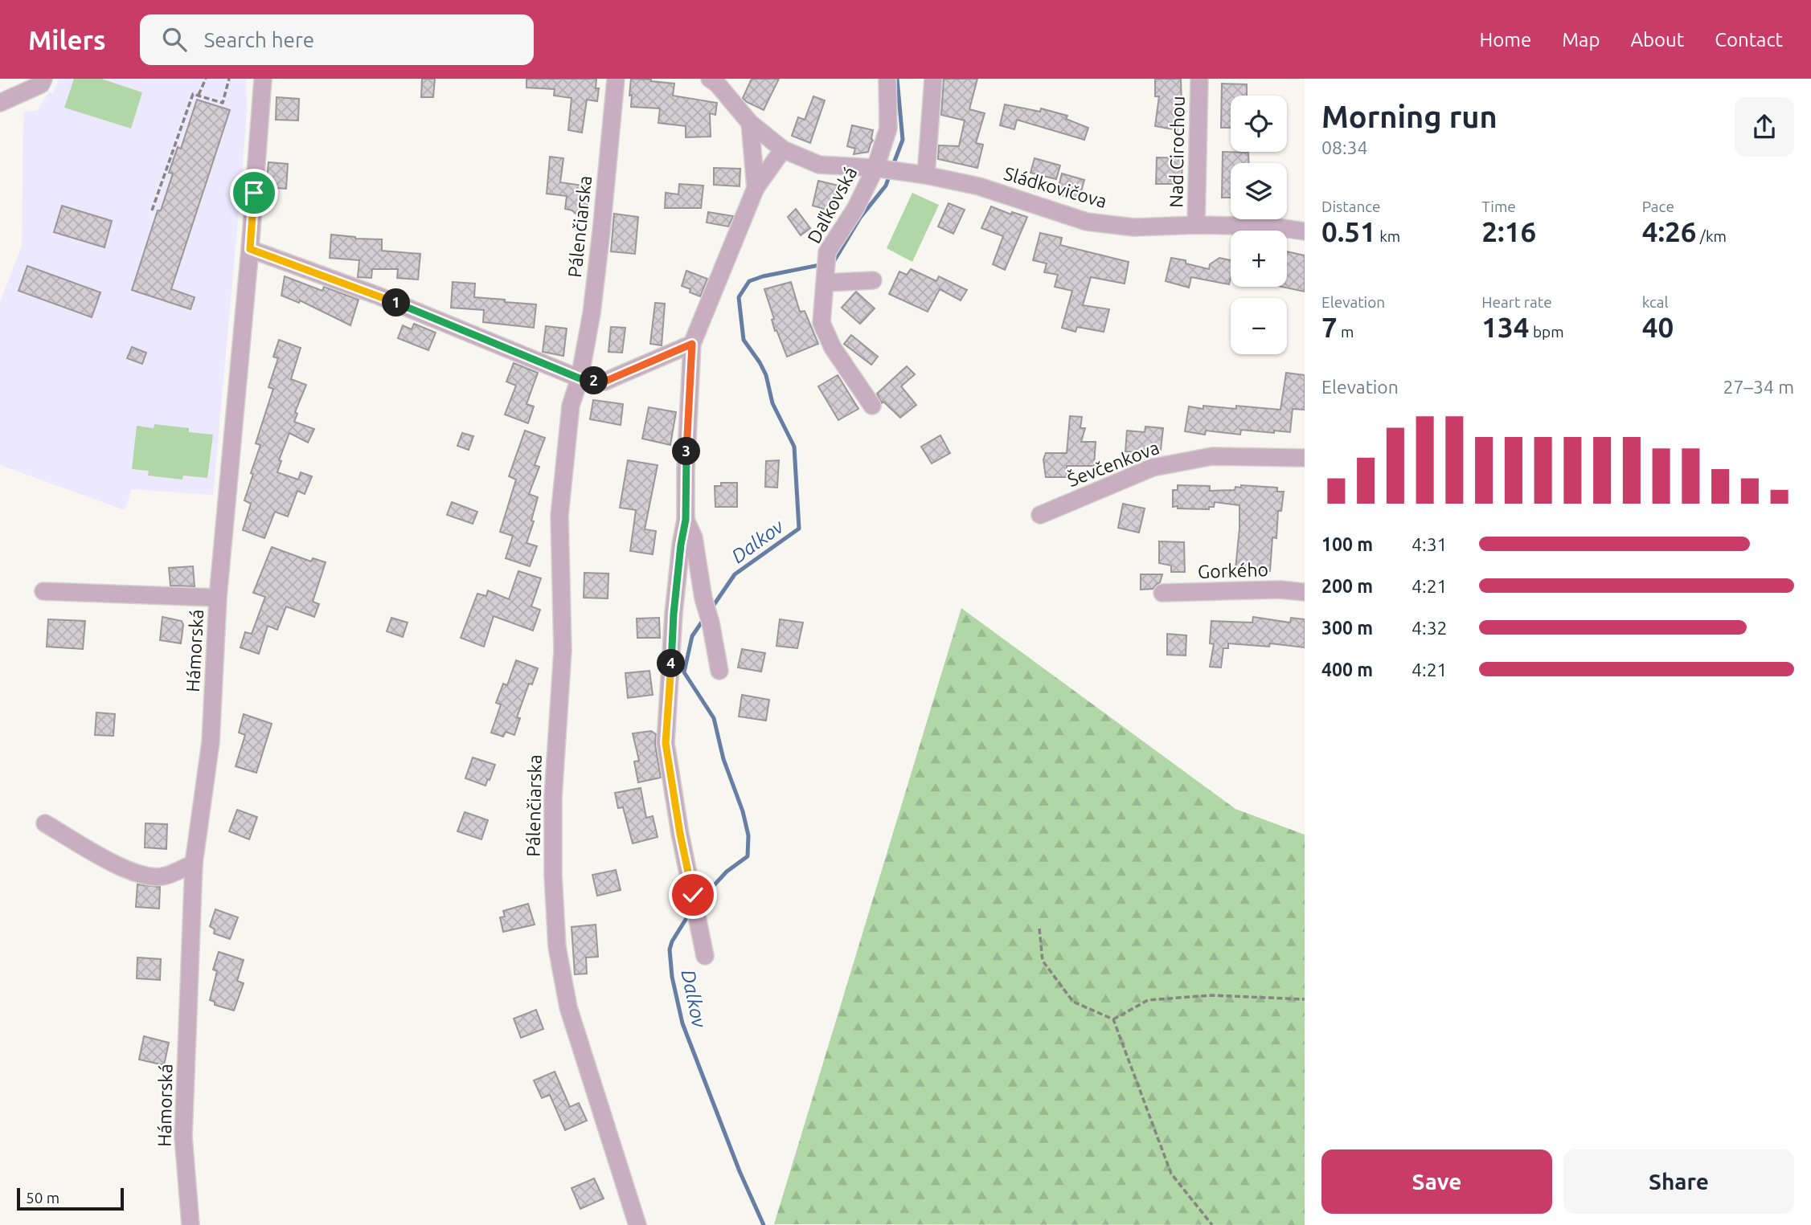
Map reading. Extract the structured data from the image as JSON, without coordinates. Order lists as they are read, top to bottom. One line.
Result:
{"streets":{"street":["Nad Cirochou","Sládkovičova","Daľkovská","Pálenčiarska","Ševčenkova","Gorkého","Hámorská"]},"crossings":[["Nad Cirochou","Sládkovičova"],["Sládkovičova","Daľkovská"]],"water":["Dalkov"],"scale_bar":"50 m","page":{"header":"Milers","search":"Search here","nav":["Home","Map","About","Contact"],"heading":["Morning run","08:34"],"map_buttons":["+","−"],"stats":[["Distance","0.51 km"],["Time","2:16"],["Pace","4:26 /km"],["Elevation","7 m"],["Heart rate","134 bpm"],["kcal","40"]],"pins":["1","2","3","4"],"chart":["Elevation","27–34 m"],"list":[{"name":"100 m","note":"4:31"},{"name":"200 m","note":"4:21"},{"name":"300 m","note":"4:32"},{"name":"400 m","note":"4:21"}],"buttons":["Save","Share"],"scale":"50 m"}}
